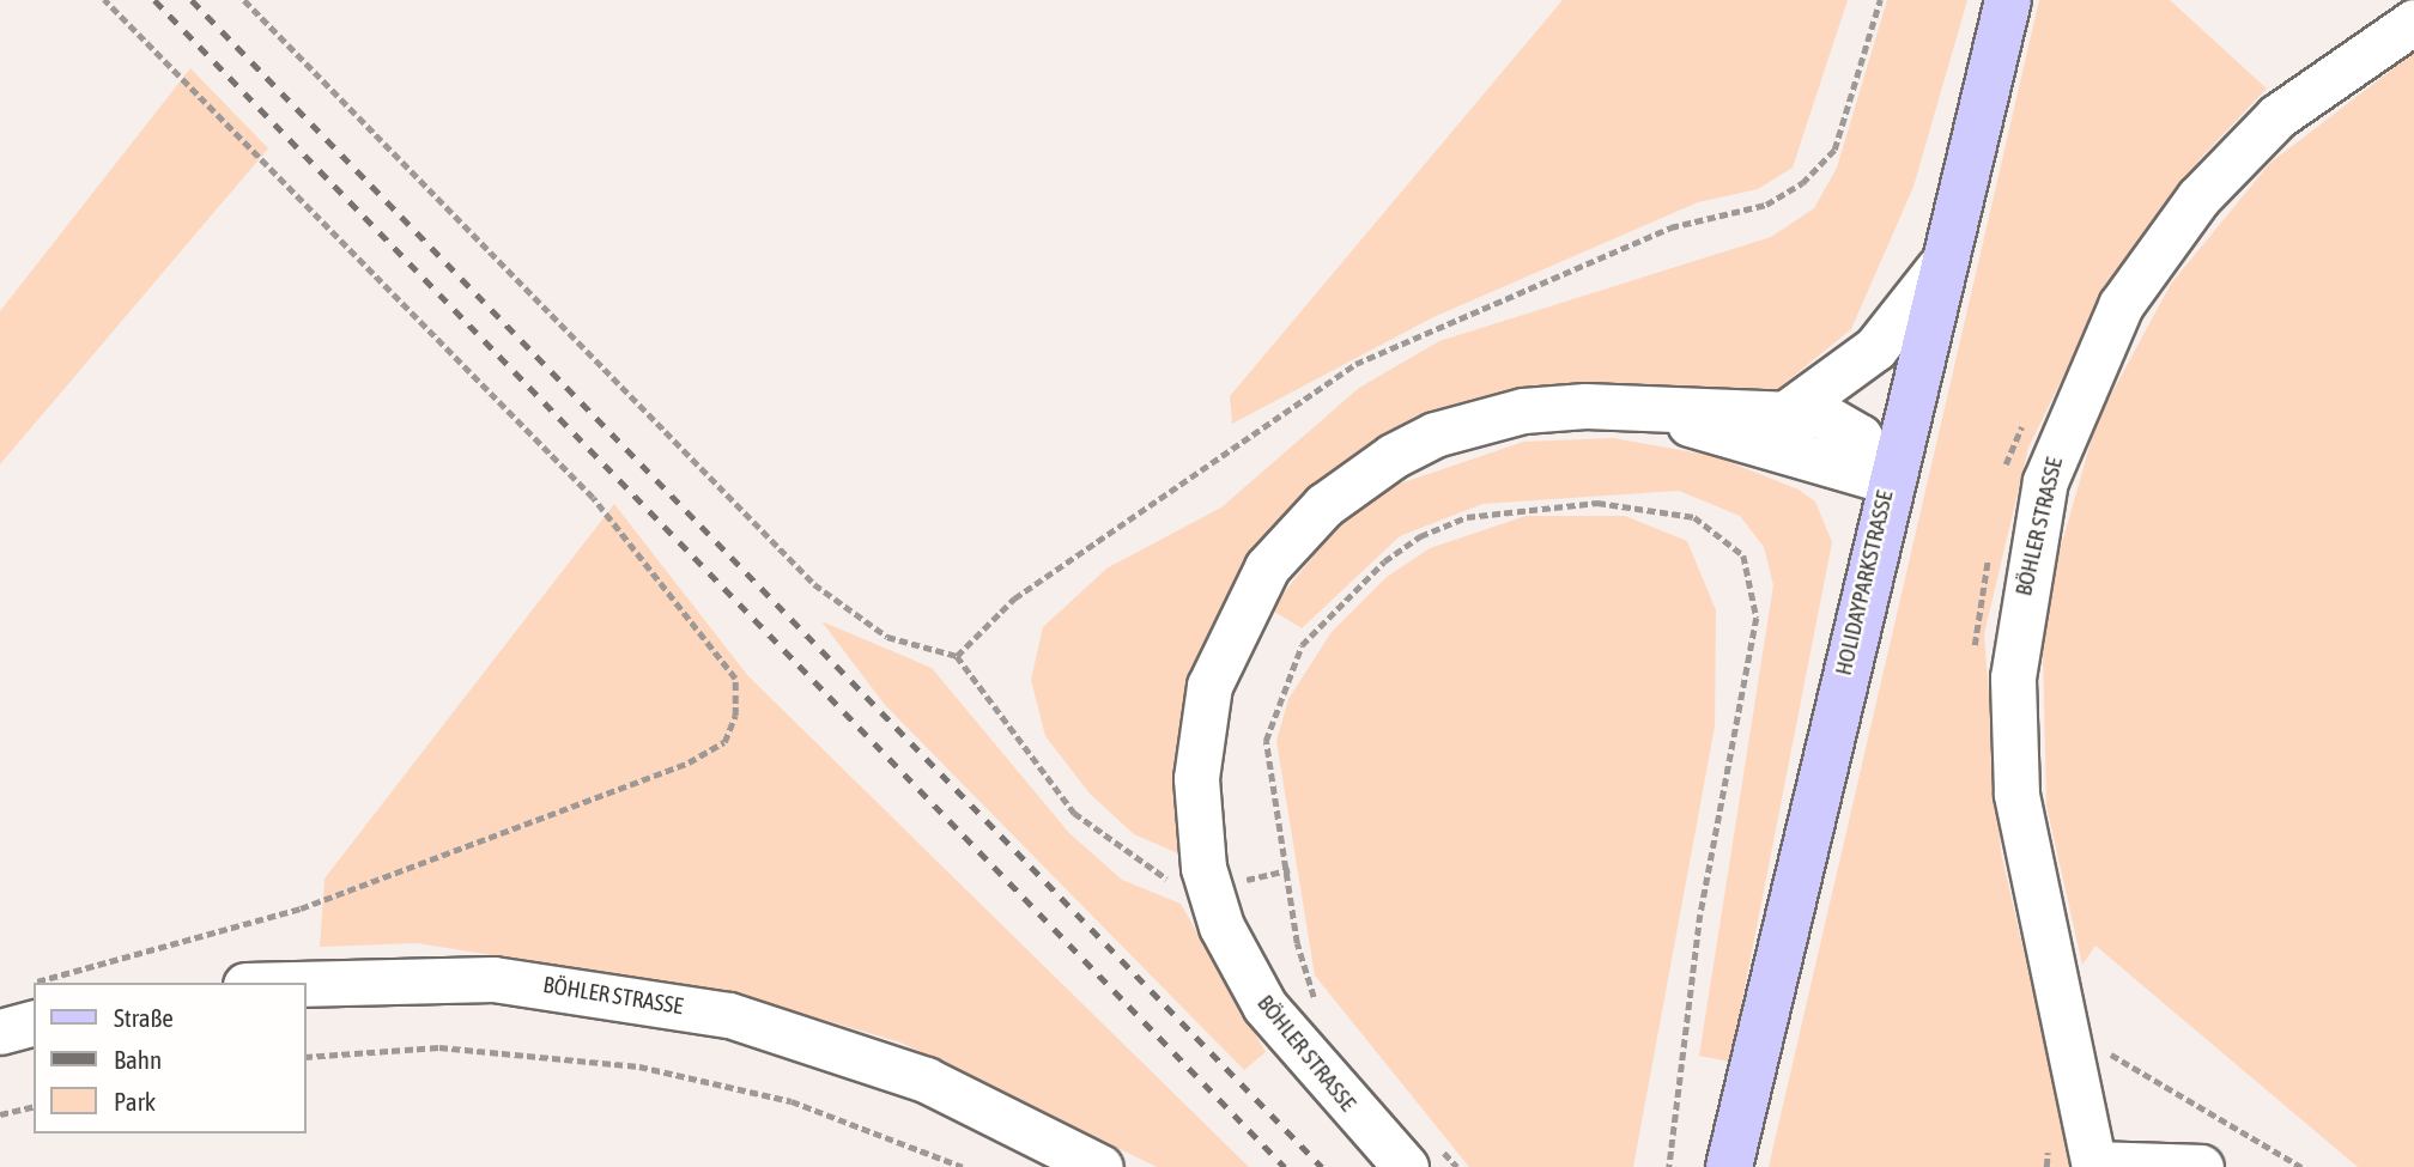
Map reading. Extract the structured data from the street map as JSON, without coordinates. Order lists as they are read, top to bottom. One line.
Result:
{"streets":{"main road":["HOLIDAYPARKSTRASSE"],"street":["BÖHLER STRASSE"]},"crossings":[["BÖHLER STRASSE","HOLIDAYPARKSTRASSE"]],"legend":["Straße","Bahn","Park"]}
